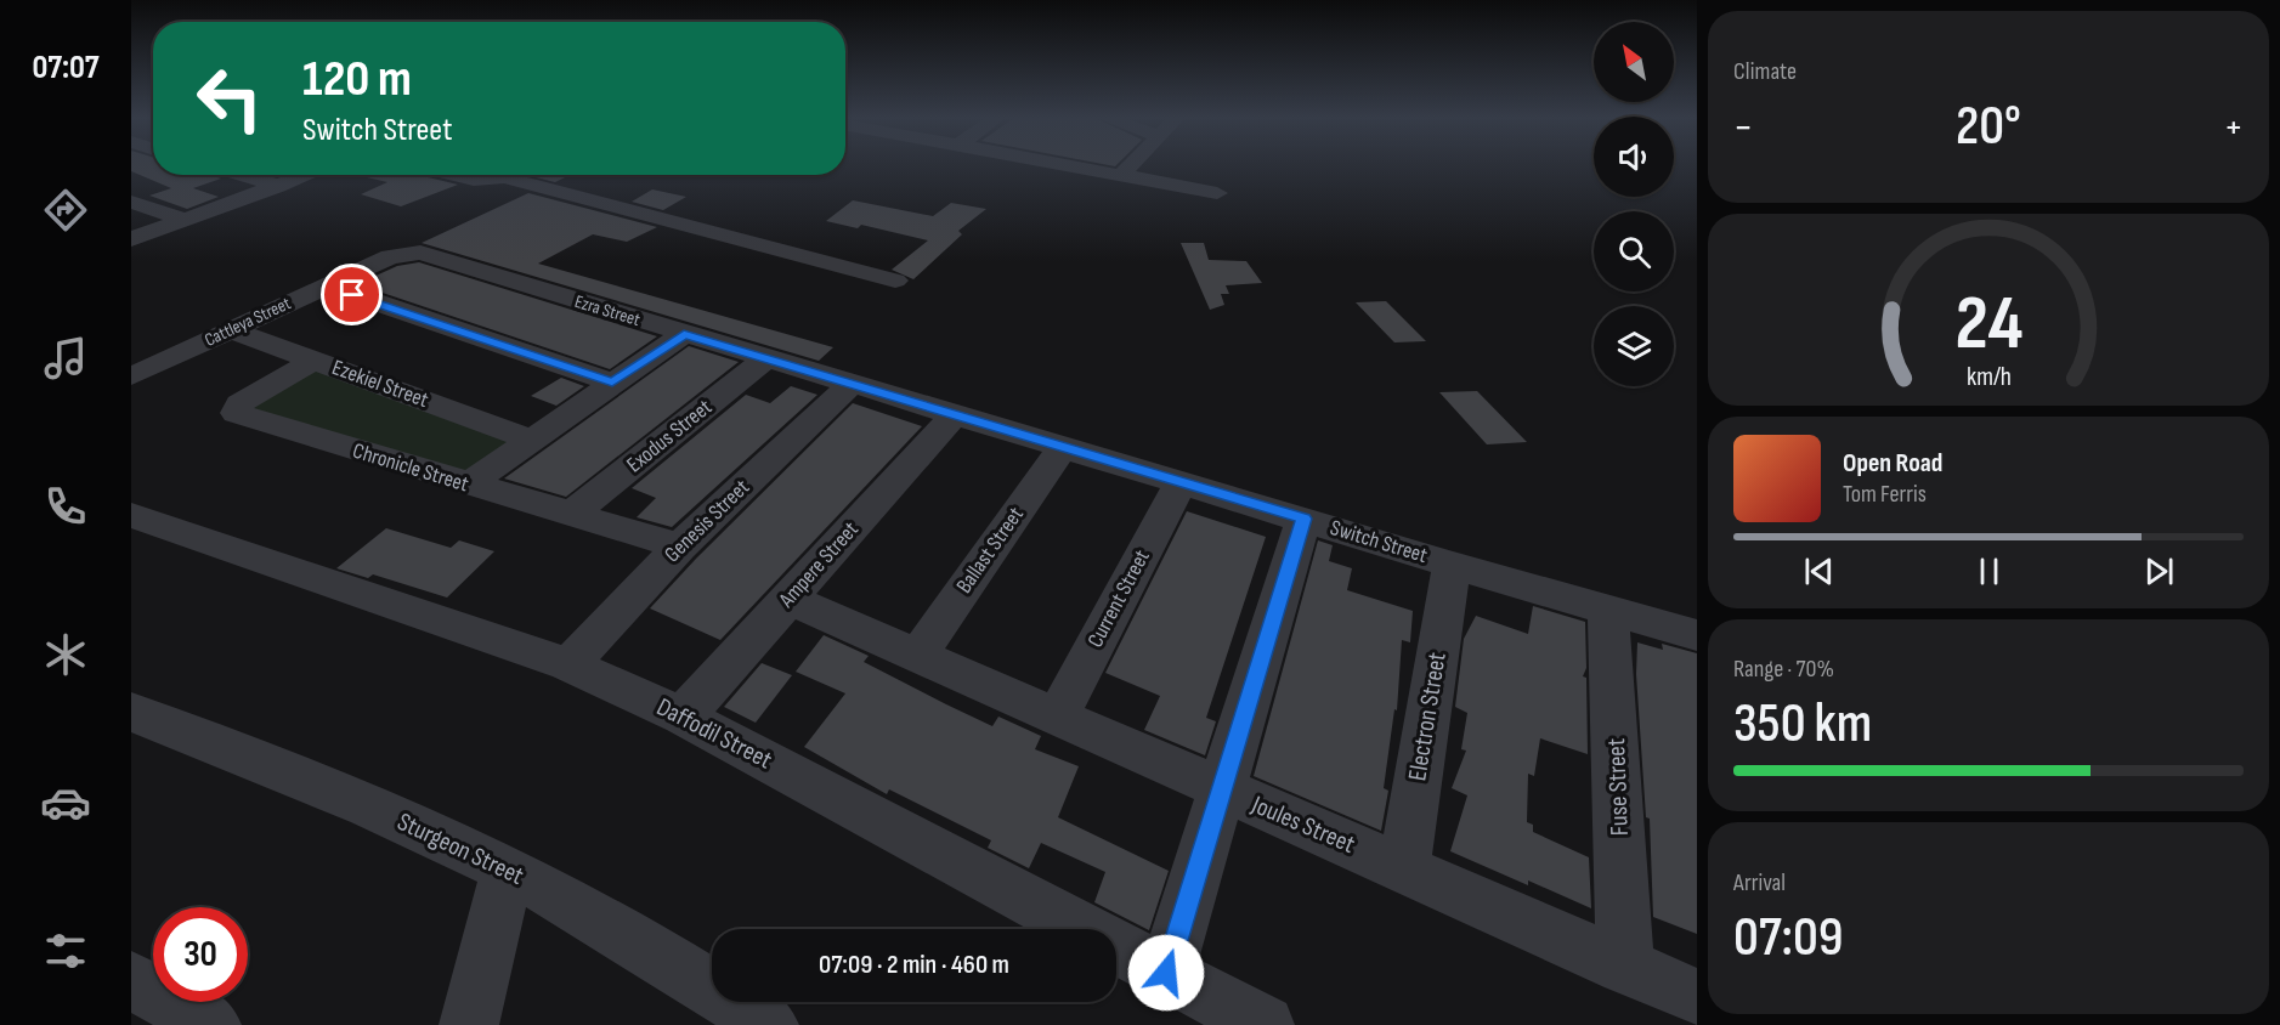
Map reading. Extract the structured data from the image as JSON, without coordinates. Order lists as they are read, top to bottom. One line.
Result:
{"streets":{"street":["Ezra Street","Cattleya Street","Ezekiel Street","Exodus Street","Chronicle Street","Genesis Street","Switch Street","Ballast Street","Ampere Street","Current Street","Electron Street","Daffodil Street","Fuse Street","Joules Street","Sturgeon Street"]},"crossings":[["Ezra Street","Cattleya Street"],["Ezra Street","Exodus Street"],["Ezra Street","Genesis Street"],["Ezra Street","Switch Street"],["Cattleya Street","Ezekiel Street"],["Ezekiel Street","Chronicle Street"],["Exodus Street","Chronicle Street"],["Chronicle Street","Genesis Street"],["Genesis Street","Switch Street"],["Genesis Street","Daffodil Street"],["Switch Street","Ballast Street"],["Switch Street","Ampere Street"],["Switch Street","Current Street"],["Switch Street","Electron Street"],["Switch Street","Fuse Street"],["Ballast Street","Joules Street"],["Ampere Street","Daffodil Street"],["Ampere Street","Joules Street"],["Current Street","Joules Street"],["Electron Street","Joules Street"],["Fuse Street","Joules Street"]],"north":"top left","page":{"tabs":"07:07","tile":["Climate",["Range · 70%","350 km"],["Arrival","07:09"]],"turn":["120 m","Switch Street"],"heat":["−","20°","+"],"song":["Open Road","Tom Ferris"],"limit":"30","trip":"07:09 · 2 min · 460 m","gauge":["24","km/h"]}}
